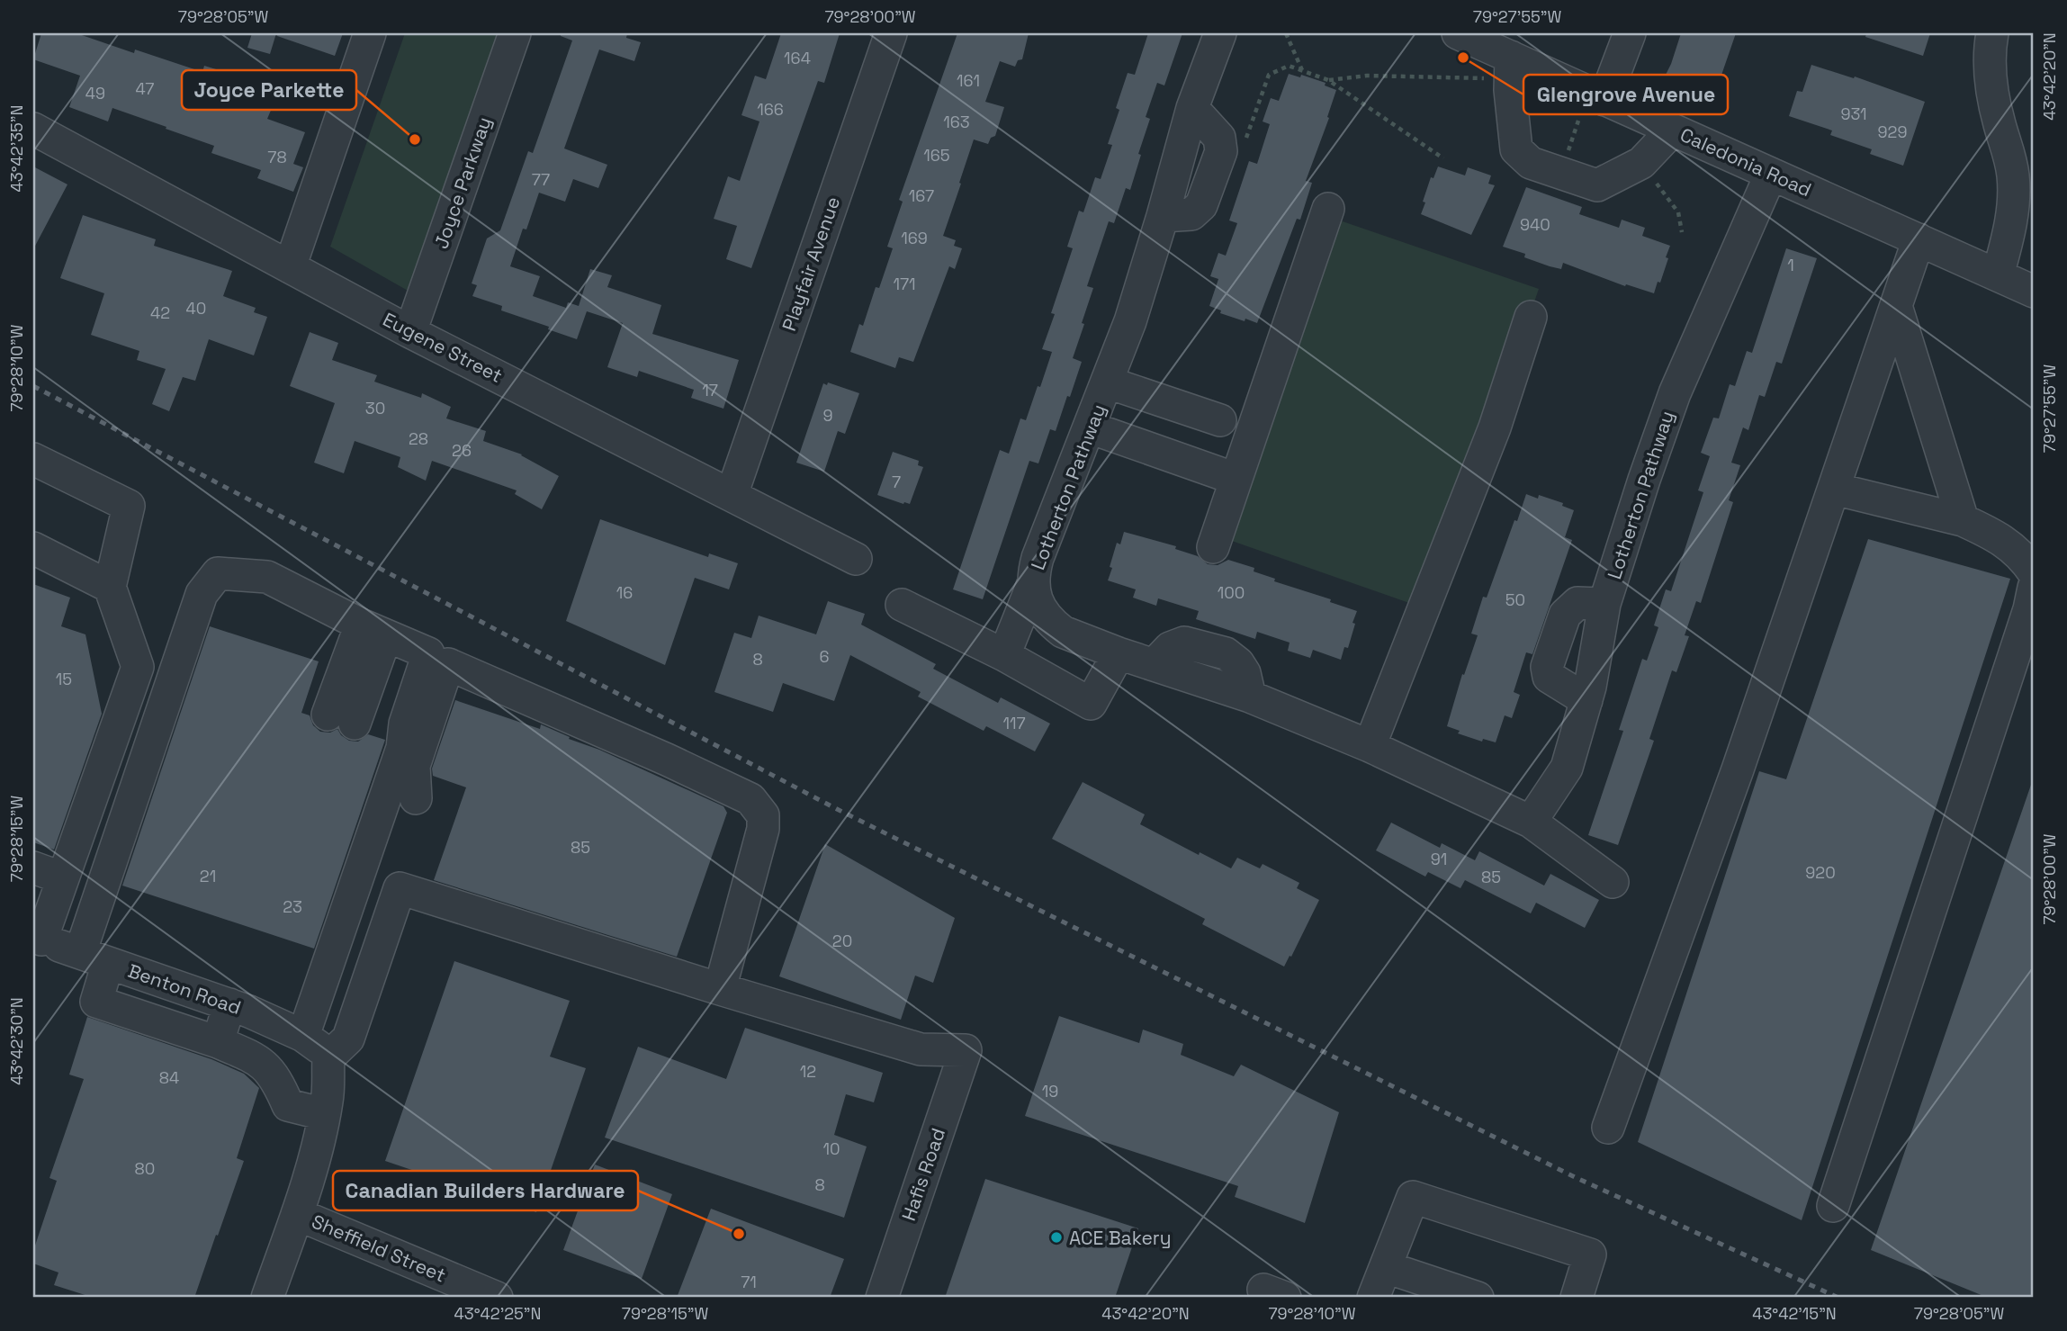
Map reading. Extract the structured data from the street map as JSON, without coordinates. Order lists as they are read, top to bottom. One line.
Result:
{"streets":{"street":["Caledonia Road","Joyce Parkway","Playfair Avenue","Eugene Street","Lotherton Pathway","Benton Road","Hafis Road","Sheffield Street"]},"crossings":[["Caledonia Road","Lotherton Pathway"],["Joyce Parkway","Eugene Street"],["Playfair Avenue","Eugene Street"]],"places":["Glengrove Avenue","Joyce Parkette","Canadian Builders Hardware","ACE Bakery"],"house_numbers":["164","161","47","49","166","931","163","929","165","78","77","167","940","169","1","171","40","42","17","30","9","28","26","7","16","100","50","6","8","15","117","85","91","920","21","85","23","20","12","84","19","10","80","8","71"],"coordinates":["79°28'05\"W","79°28'00\"W","79°27'55\"W","43°42'20\"N","43°42'35\"N","79°28'10\"W","79°28'15\"W","43°42'30\"N","43°42'25\"N","43°42'15\"N"]}
